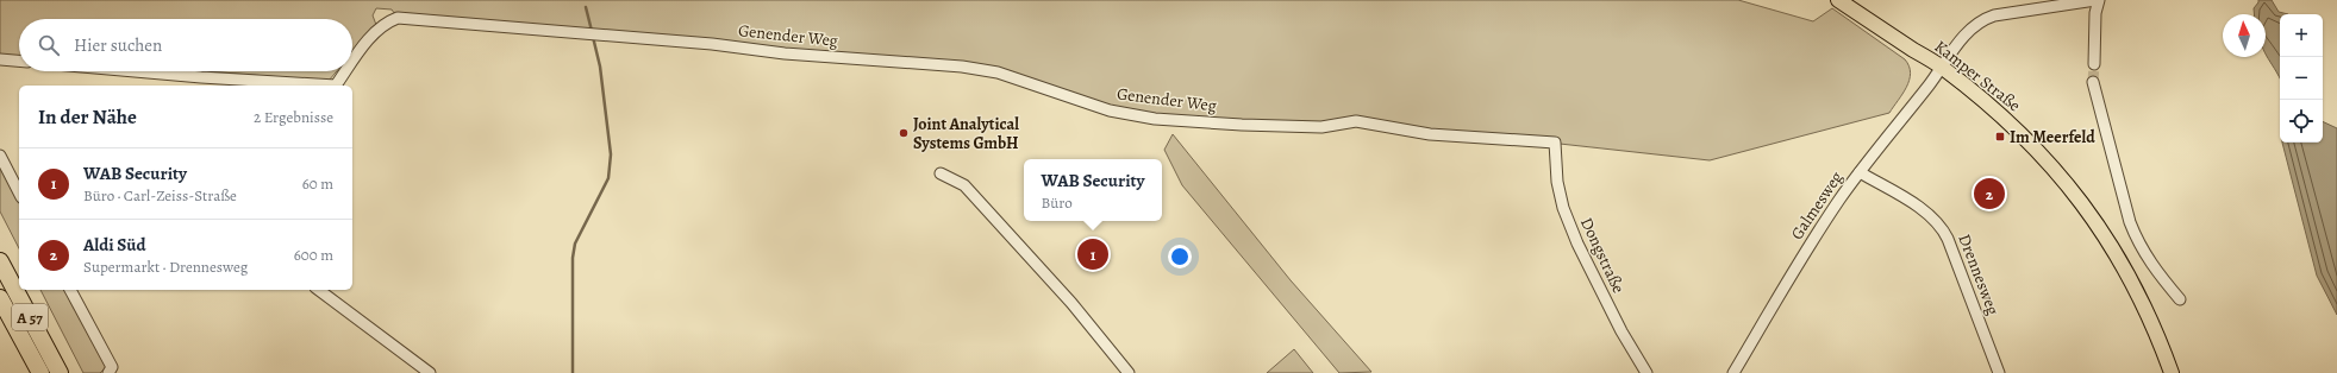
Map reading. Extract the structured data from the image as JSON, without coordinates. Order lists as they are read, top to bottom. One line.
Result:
{"streets":{"highway":["A 57"],"main road":["Kamper Straße"],"street":["Genender Weg","Galmesweg","Dongstraße","Drennesweg"]},"crossings":[["Genender Weg","Dongstraße"],["Kamper Straße","Galmesweg"],["Galmesweg","Drennesweg"]],"places":{"other":["Joint Analytical Systems GmbH"],"transit":["Im Meerfeld"]},"north":"top","page":{"map_buttons":["+","−"],"search":"Hier suchen","heading":["In der Nähe","2 Ergebnisse"],"list":[{"mark":"1","name":"WAB Security","note":"Büro · Carl-Zeiss-Straße","value":"60 m"},{"mark":"2","name":"Aldi Süd","note":"Supermarkt · Drennesweg","value":"600 m"}],"popup":["WAB Security","Büro"],"pins":["2","1"]}}
